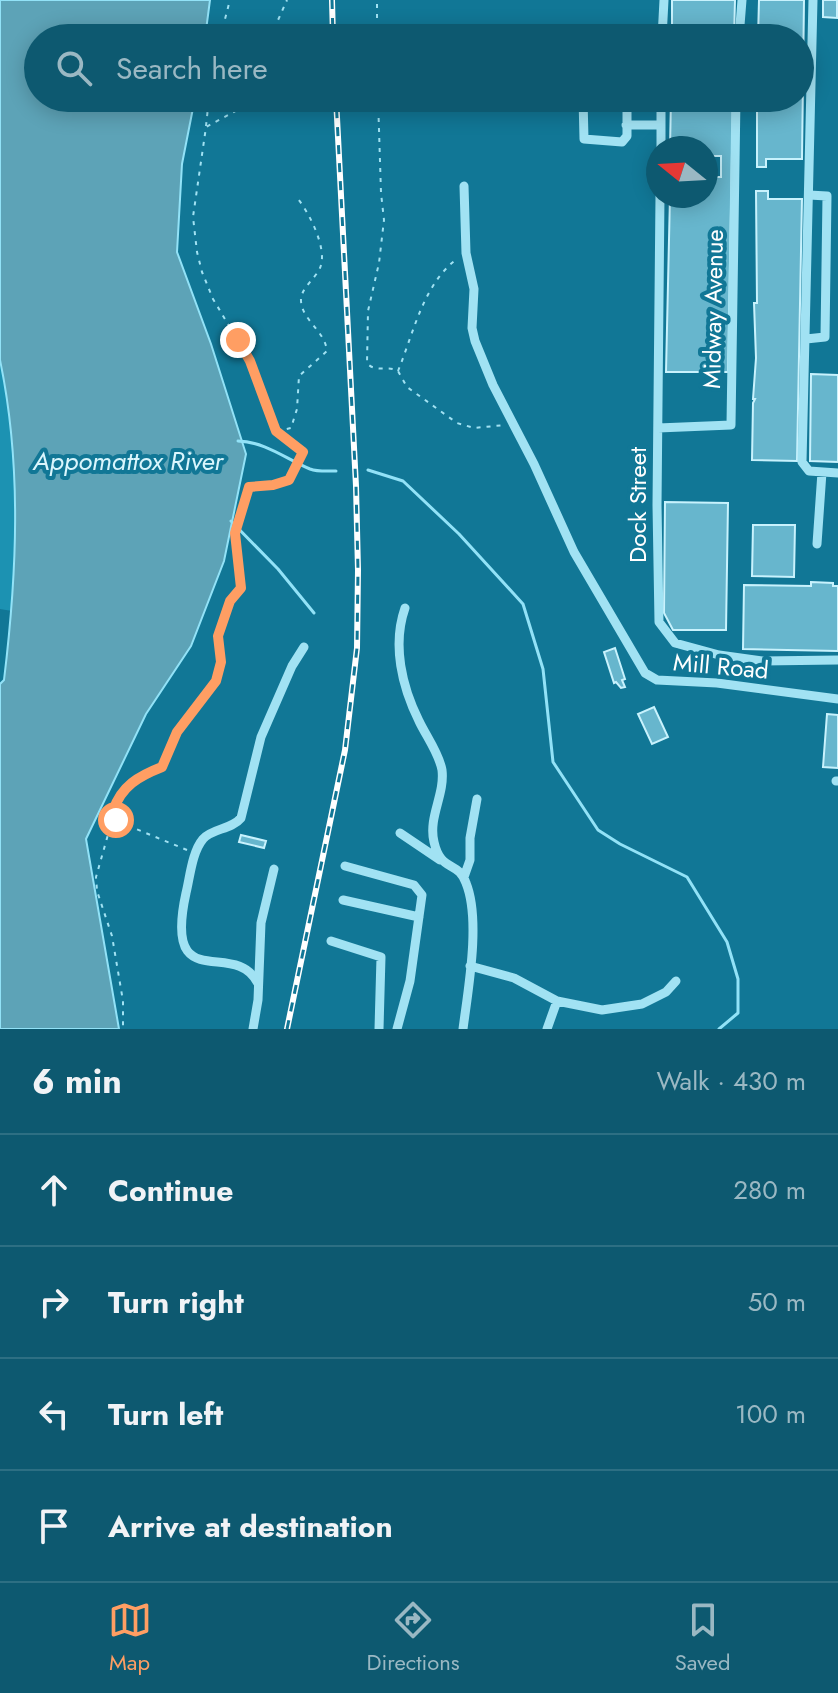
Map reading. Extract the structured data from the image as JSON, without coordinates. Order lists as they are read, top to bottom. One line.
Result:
{"streets":{"street":["Midway Avenue","Dock Street","Mill Road"]},"crossings":[["Midway Avenue","Dock Street"]],"water":["Appomattox River"],"north":"left","page":{"search":"Search here","heading":["6 min","Walk · 430 m"],"list":[["Continue","280 m"],["Turn right","50 m"],["Turn left","100 m"],"Arrive at destination"],"nav":["Map","Directions","Saved"]}}
